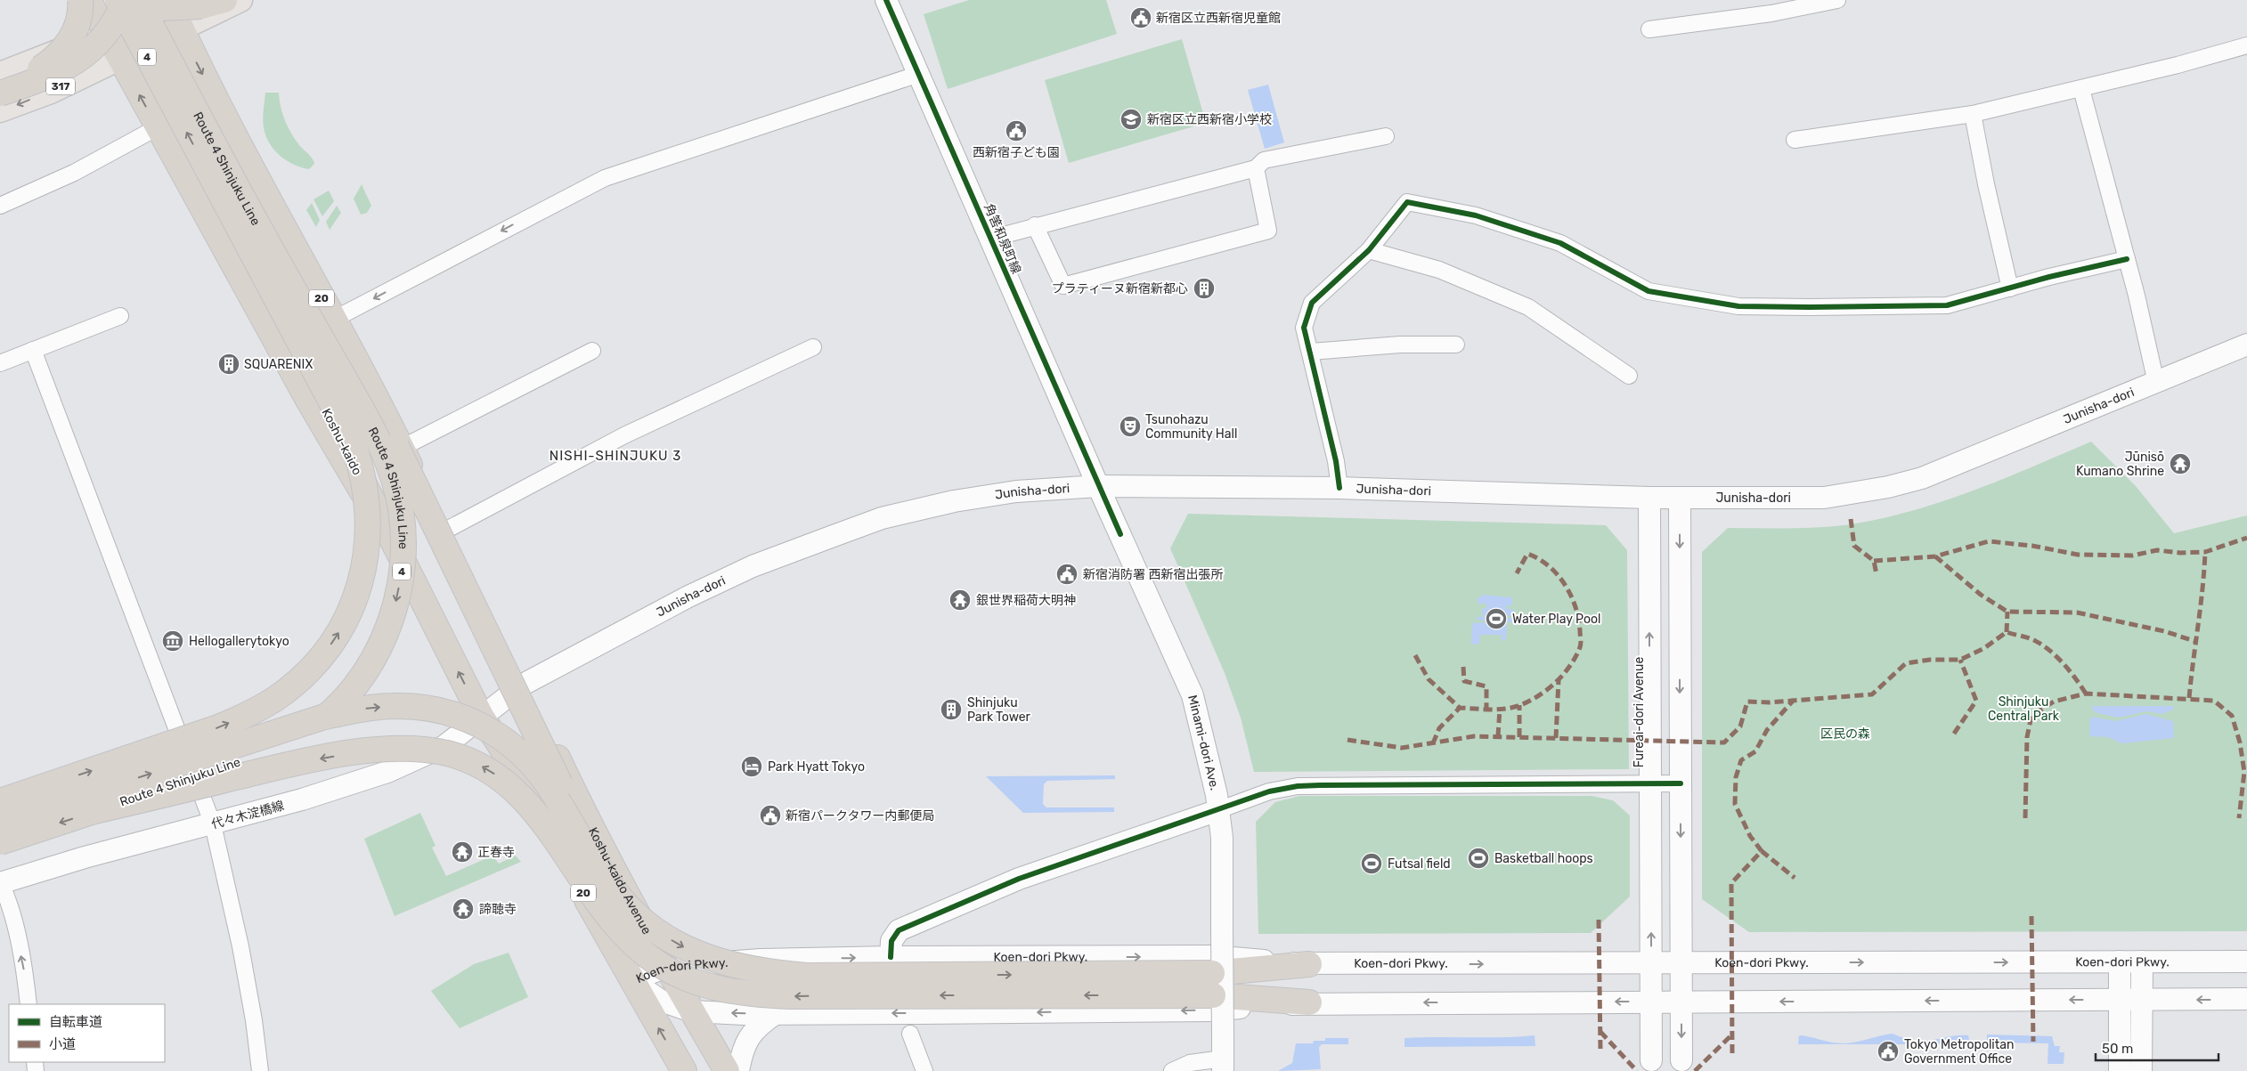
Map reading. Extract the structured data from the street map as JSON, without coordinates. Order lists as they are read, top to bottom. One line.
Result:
{"streets":{"highway":["4","Route 4 Shinjuku Line","20","Koshu-kaido","Koshu-kaido Avenue"],"main road":["317","角筈和泉町線","Junisha-dori","Fureai-dori Avenue","Minami-dori Ave.","代々木淀橋線","Koen-dori Pkwy."]},"crossings":[["317","20"],["Route 4 Shinjuku Line","20"],["角筈和泉町線","Junisha-dori"],["角筈和泉町線","Minami-dori Ave."],["20","Junisha-dori"],["20","Koshu-kaido"],["20","代々木淀橋線"],["20","Koshu-kaido Avenue"],["20","Koen-dori Pkwy."],["Junisha-dori","Koshu-kaido"],["Junisha-dori","Fureai-dori Avenue"],["Junisha-dori","Minami-dori Ave."],["Junisha-dori","代々木淀橋線"],["Junisha-dori","Koshu-kaido Avenue"],["Koshu-kaido","代々木淀橋線"],["Fureai-dori Avenue","Koen-dori Pkwy."],["Koshu-kaido Avenue","Koen-dori Pkwy."]],"districts":["NISHI-SHINJUKU 3"],"parks":["Shinjuku Central Park","区民の森"],"places":{"public building":["新宿区立西新宿児童館","西新宿子ども園","新宿消防署 西新宿出張所","新宿パークタワー内郵便局","Tokyo Metropolitan Government Office"],"school or university":["新宿区立西新宿小学校"],"building":["プラティーヌ新宿新都心","SQUARENIX","Shinjuku Park Tower"],"theatre":["Tsunohazu Community Hall"],"temple":["Jūnisō Kumano Shrine","銀世界稲荷大明神","正春寺","諦聴寺"],"sports":["Water Play Pool","Basketball hoops","Futsal field"],"museum":["Hellogallerytokyo"],"hotel":["Park Hyatt Tokyo"]},"legend":["自転車道","小道"],"scale_bar":"50 m"}
